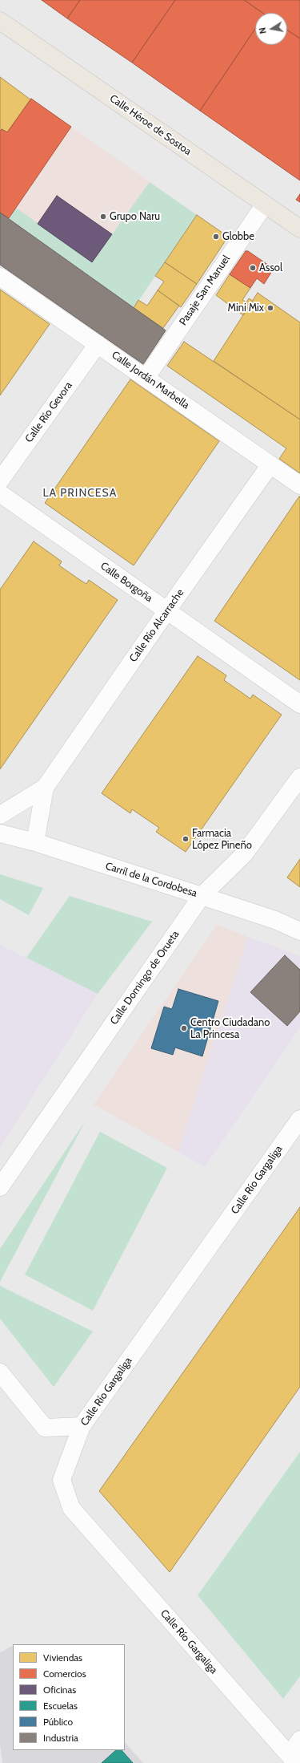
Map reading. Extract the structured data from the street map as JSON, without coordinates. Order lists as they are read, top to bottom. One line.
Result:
{"streets":{"main road":["Calle Héroe de Sostoa"],"street":["Pasaje San Manuel","Calle Jordán Marbella","Calle Río Gevora","Calle Borgoña","Calle Río Alcarrache","Carril de la Cordobesa","Calle Domingo de Orueta","Calle Río Gargaliga"]},"crossings":[["Calle Héroe de Sostoa","Pasaje San Manuel"],["Pasaje San Manuel","Calle Jordán Marbella"],["Calle Jordán Marbella","Calle Río Gevora"],["Calle Jordán Marbella","Calle Río Alcarrache"],["Calle Borgoña","Calle Río Alcarrache"],["Calle Río Alcarrache","Carril de la Cordobesa"],["Carril de la Cordobesa","Calle Domingo de Orueta"]],"districts":["LA PRINCESA"],"places":["Grupo Naru","Globbe","Assol","Mini Mix","Farmacia López Pineño","Centro Ciudadano La Princesa"],"legend":["Viviendas","Comercios","Oficinas","Escuelas","Público","Industria"],"north":"left"}
